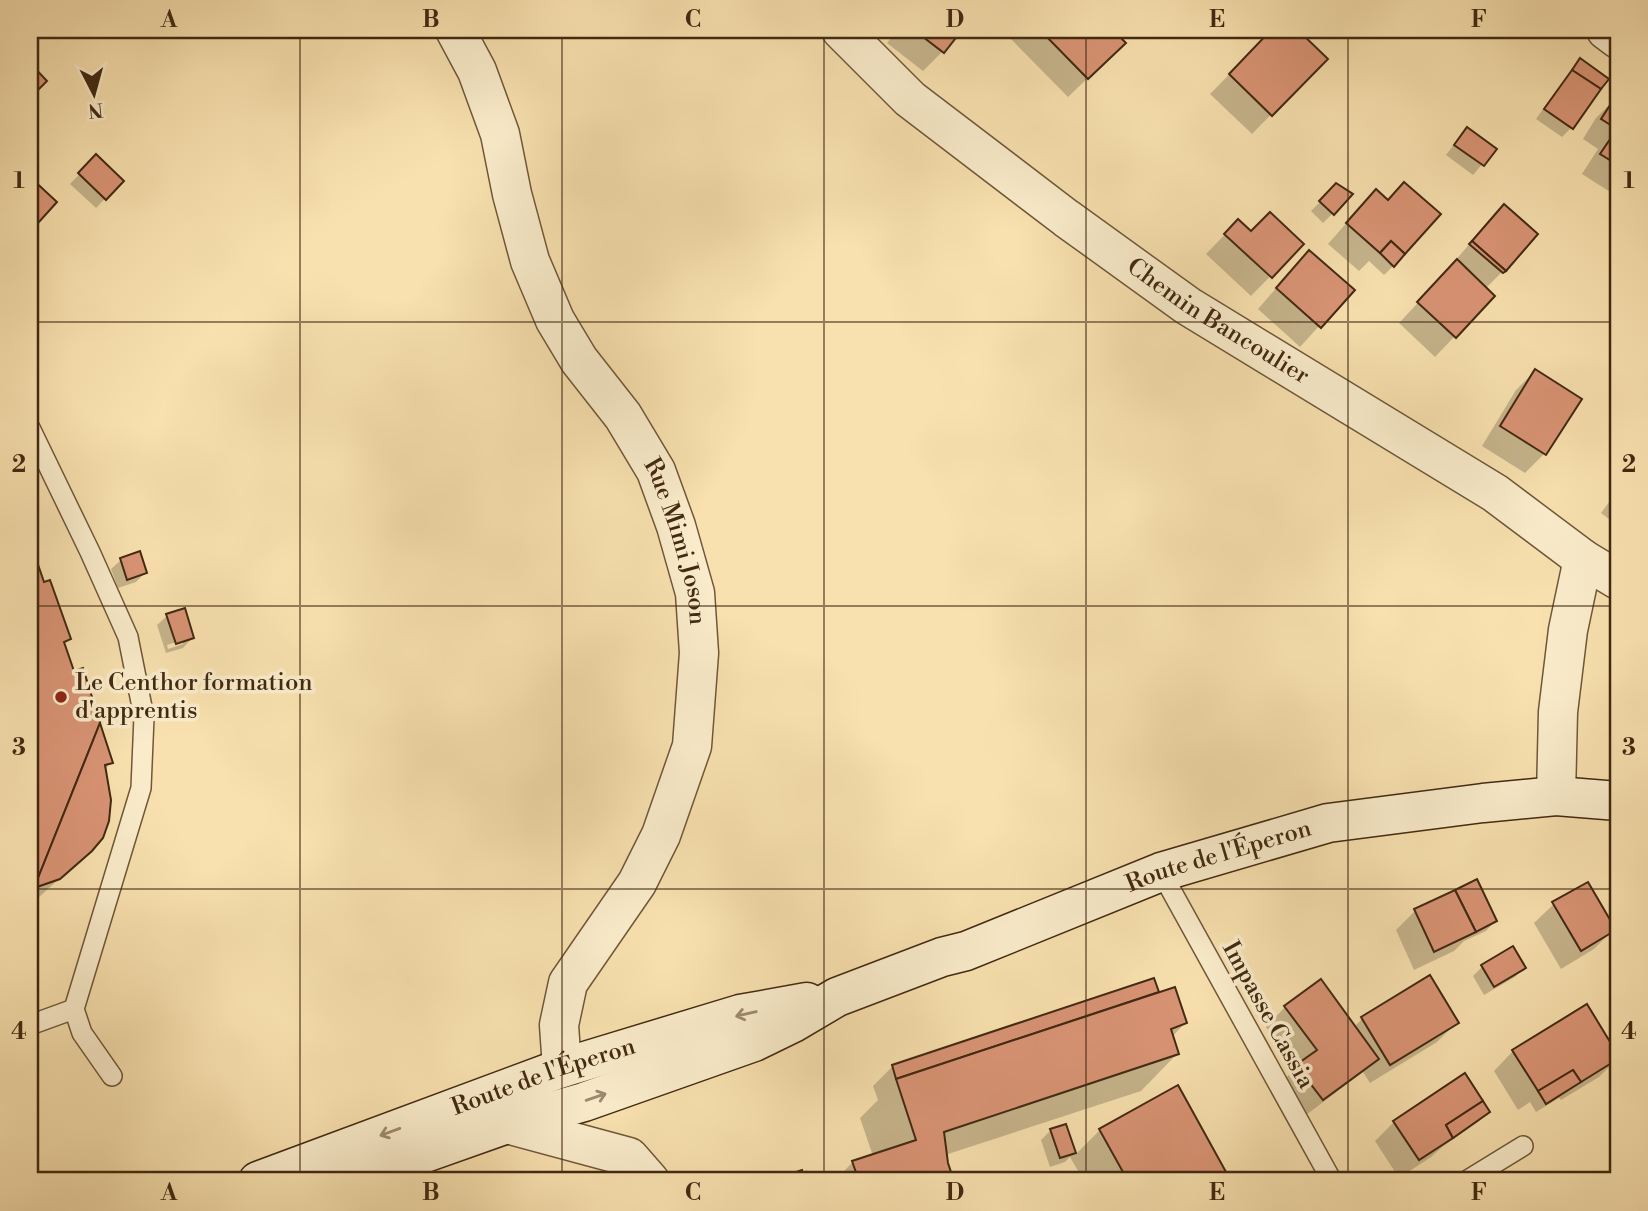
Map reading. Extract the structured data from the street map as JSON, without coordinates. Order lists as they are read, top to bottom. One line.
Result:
{"streets":{"street":["Chemin Bancoulier","Rue Mimi Joson","Route de l'Éperon"],"lane":["Impasse Cassia"]},"crossings":[["Rue Mimi Joson","Route de l'Éperon"],["Route de l'Éperon","Impasse Cassia"]],"places":["Le Centhor formation d'apprentis"],"north":"bottom","grid":{"columns":["A","B","C","D","E","F"],"rows":["1","2","3","4"]}}
